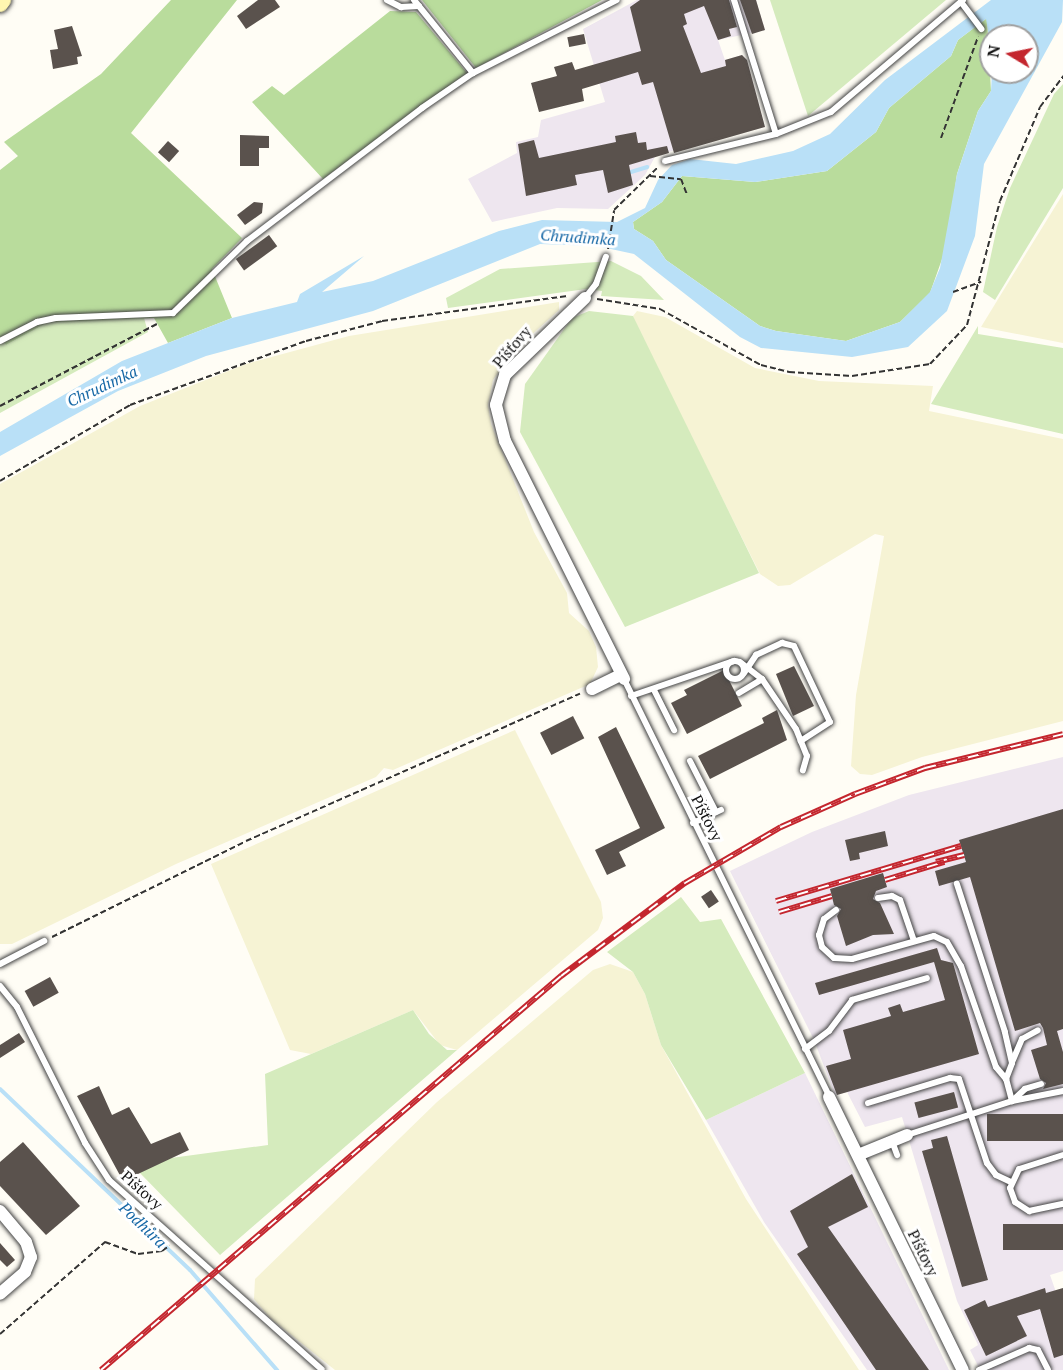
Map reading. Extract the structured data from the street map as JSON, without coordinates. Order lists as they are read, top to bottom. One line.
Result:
{"streets":{"street":["Píšťovy"]},"water":["Chrudimka","Podhůra"],"north":"left"}
